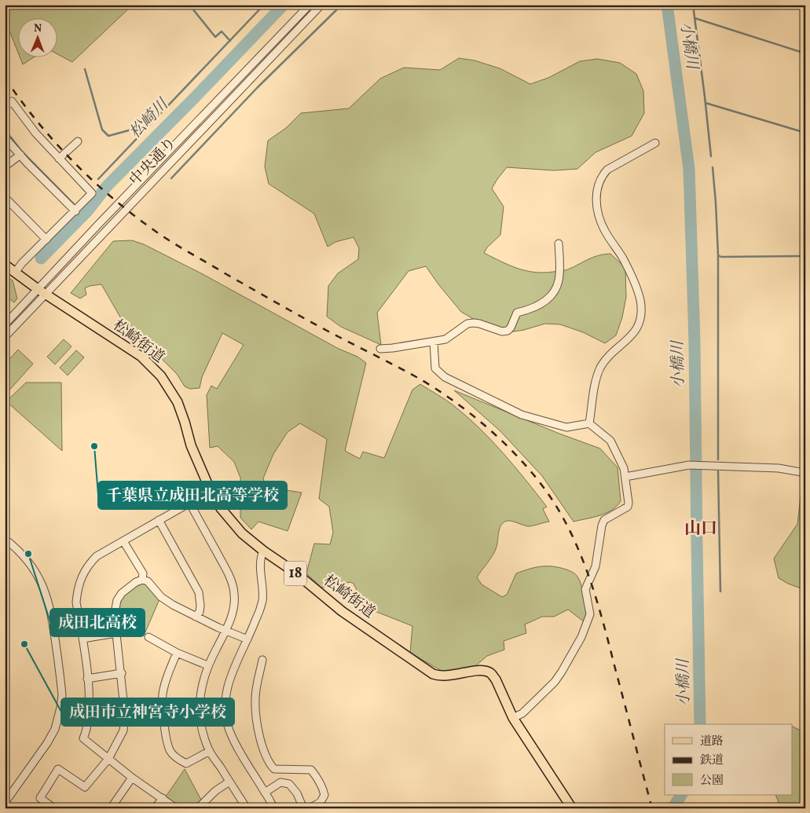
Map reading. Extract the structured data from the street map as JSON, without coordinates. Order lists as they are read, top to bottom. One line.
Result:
{"streets":{"main road":["松崎街道","18"],"street":["中央通り"]},"crossings":[["中央通り","松崎街道"]],"districts":["山口"],"water":["小橋川","松崎川"],"places":["千葉県立成田北高等学校","成田北高校","成田市立神宮寺小学校"],"legend":["道路","鉄道","公園"],"north":"top"}
